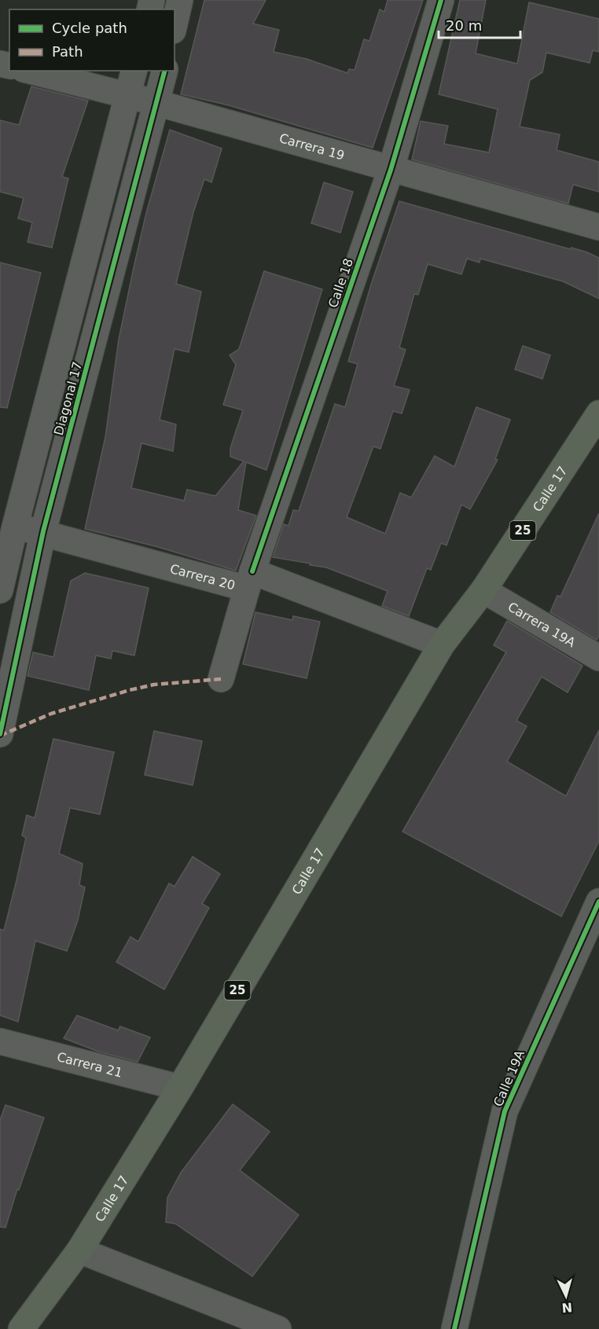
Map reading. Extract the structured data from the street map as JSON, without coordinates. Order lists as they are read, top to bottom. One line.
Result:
{"streets":{"highway":["Calle 17","25"],"street":["Carrera 19","Calle 18","Diagonal 17","Carrera 20","Carrera 19A","Carrera 21","Calle 19A"]},"crossings":[["Carrera 19","Calle 18"],["Carrera 19","Diagonal 17"],["Calle 18","Carrera 20"],["Diagonal 17","Carrera 20"],["Calle 17","Carrera 20"],["Calle 17","Carrera 19A"],["Calle 17","Carrera 21"]],"legend":["Cycle path","Path"],"scale_bar":"20 m","north":"bottom"}
